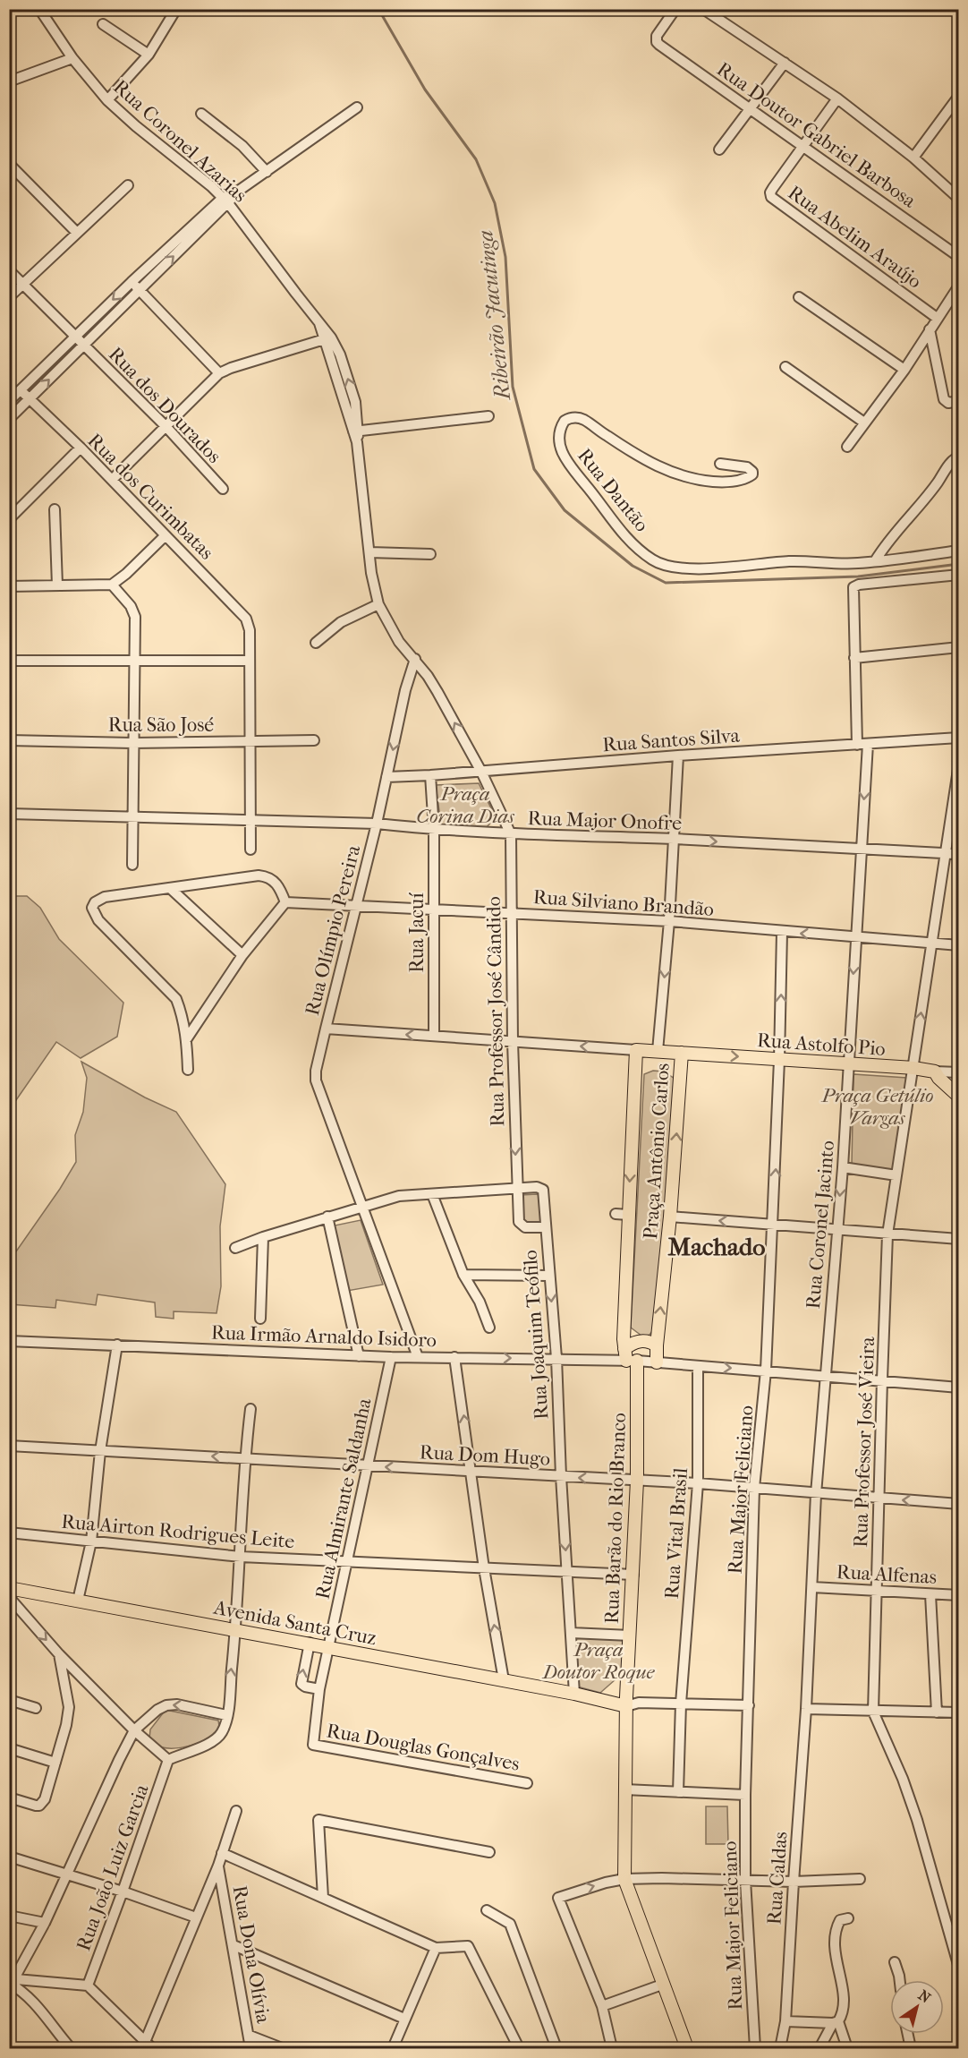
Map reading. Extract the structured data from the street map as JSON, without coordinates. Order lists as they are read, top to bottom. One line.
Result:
{"streets":{"main road":["Rua Astolfo Pio","Praça Antônio Carlos","Rua Barão do Rio Branco","Avenida Santa Cruz"],"street":["Rua Doutor Gabriel Barbosa","Rua Coronel Azarias","Rua Abelim Araújo","Rua dos Dourados","Rua Dantão","Rua dos Curimbatas","Rua São José","Rua Santos Silva","Rua Major Onofre","Rua Silviano Brandão","Rua Olímpio Pereira","Rua Jacuí","Rua Professor José Cândido","Rua Coronel Jacinto","Rua Joaquim Teófilo","Rua Irmão Arnaldo Isidoro","Rua Professor José Vieira","Rua Dom Hugo","Rua Major Feliciano","Rua Almirante Saldanha","Rua Airton Rodrigues Leite","Rua Vital Brasil","Rua Alfenas","Rua Douglas Gonçalves","Rua João Luiz Garcia","Rua Caldas","Rua Dona Olívia"]},"crossings":[["Rua Doutor Gabriel Barbosa","Rua Abelim Araújo"],["Rua Coronel Azarias","Rua Santos Silva"],["Rua Coronel Azarias","Rua Olímpio Pereira"],["Rua Santos Silva","Rua Olímpio Pereira"],["Rua Santos Silva","Rua Coronel Jacinto"],["Rua Major Onofre","Rua Olímpio Pereira"],["Rua Major Onofre","Rua Jacuí"],["Rua Major Onofre","Rua Professor José Cândido"],["Rua Major Onofre","Rua Coronel Jacinto"],["Rua Silviano Brandão","Rua Olímpio Pereira"],["Rua Silviano Brandão","Rua Jacuí"],["Rua Silviano Brandão","Rua Professor José Cândido"],["Rua Silviano Brandão","Rua Coronel Jacinto"],["Rua Silviano Brandão","Rua Major Feliciano"],["Rua Olímpio Pereira","Rua Irmão Arnaldo Isidoro"],["Rua Professor José Cândido","Rua Joaquim Teófilo"],["Rua Astolfo Pio","Praça Antônio Carlos"],["Rua Astolfo Pio","Rua Coronel Jacinto"],["Rua Astolfo Pio","Rua Major Feliciano"],["Praça Antônio Carlos","Rua Irmão Arnaldo Isidoro"],["Praça Antônio Carlos","Rua Barão do Rio Branco"],["Rua Coronel Jacinto","Rua Dom Hugo"],["Rua Coronel Jacinto","Rua Alfenas"],["Rua Coronel Jacinto","Rua Caldas"],["Rua Joaquim Teófilo","Rua Irmão Arnaldo Isidoro"],["Rua Joaquim Teófilo","Rua Dom Hugo"],["Rua Joaquim Teófilo","Rua Airton Rodrigues Leite"],["Rua Irmão Arnaldo Isidoro","Rua Almirante Saldanha"],["Rua Irmão Arnaldo Isidoro","Rua Barão do Rio Branco"],["Rua Professor José Vieira","Rua Dom Hugo"],["Rua Professor José Vieira","Rua Alfenas"],["Rua Dom Hugo","Rua Major Feliciano"],["Rua Dom Hugo","Rua Almirante Saldanha"],["Rua Dom Hugo","Rua Barão do Rio Branco"],["Rua Dom Hugo","Rua Vital Brasil"],["Rua Almirante Saldanha","Rua Airton Rodrigues Leite"],["Rua Almirante Saldanha","Avenida Santa Cruz"],["Rua Almirante Saldanha","Rua Douglas Gonçalves"],["Rua Barão do Rio Branco","Rua Airton Rodrigues Leite"]],"one_way":["Rua Professor José Cândido","Rua Astolfo Pio","Rua Dom Hugo"],"districts":["Machado"],"water":["Ribeirão Jacutinga"],"parks":["Praça Corina Dias","Praça Getúlio Vargas","Praça Doutor Roque"],"north":"top right"}
